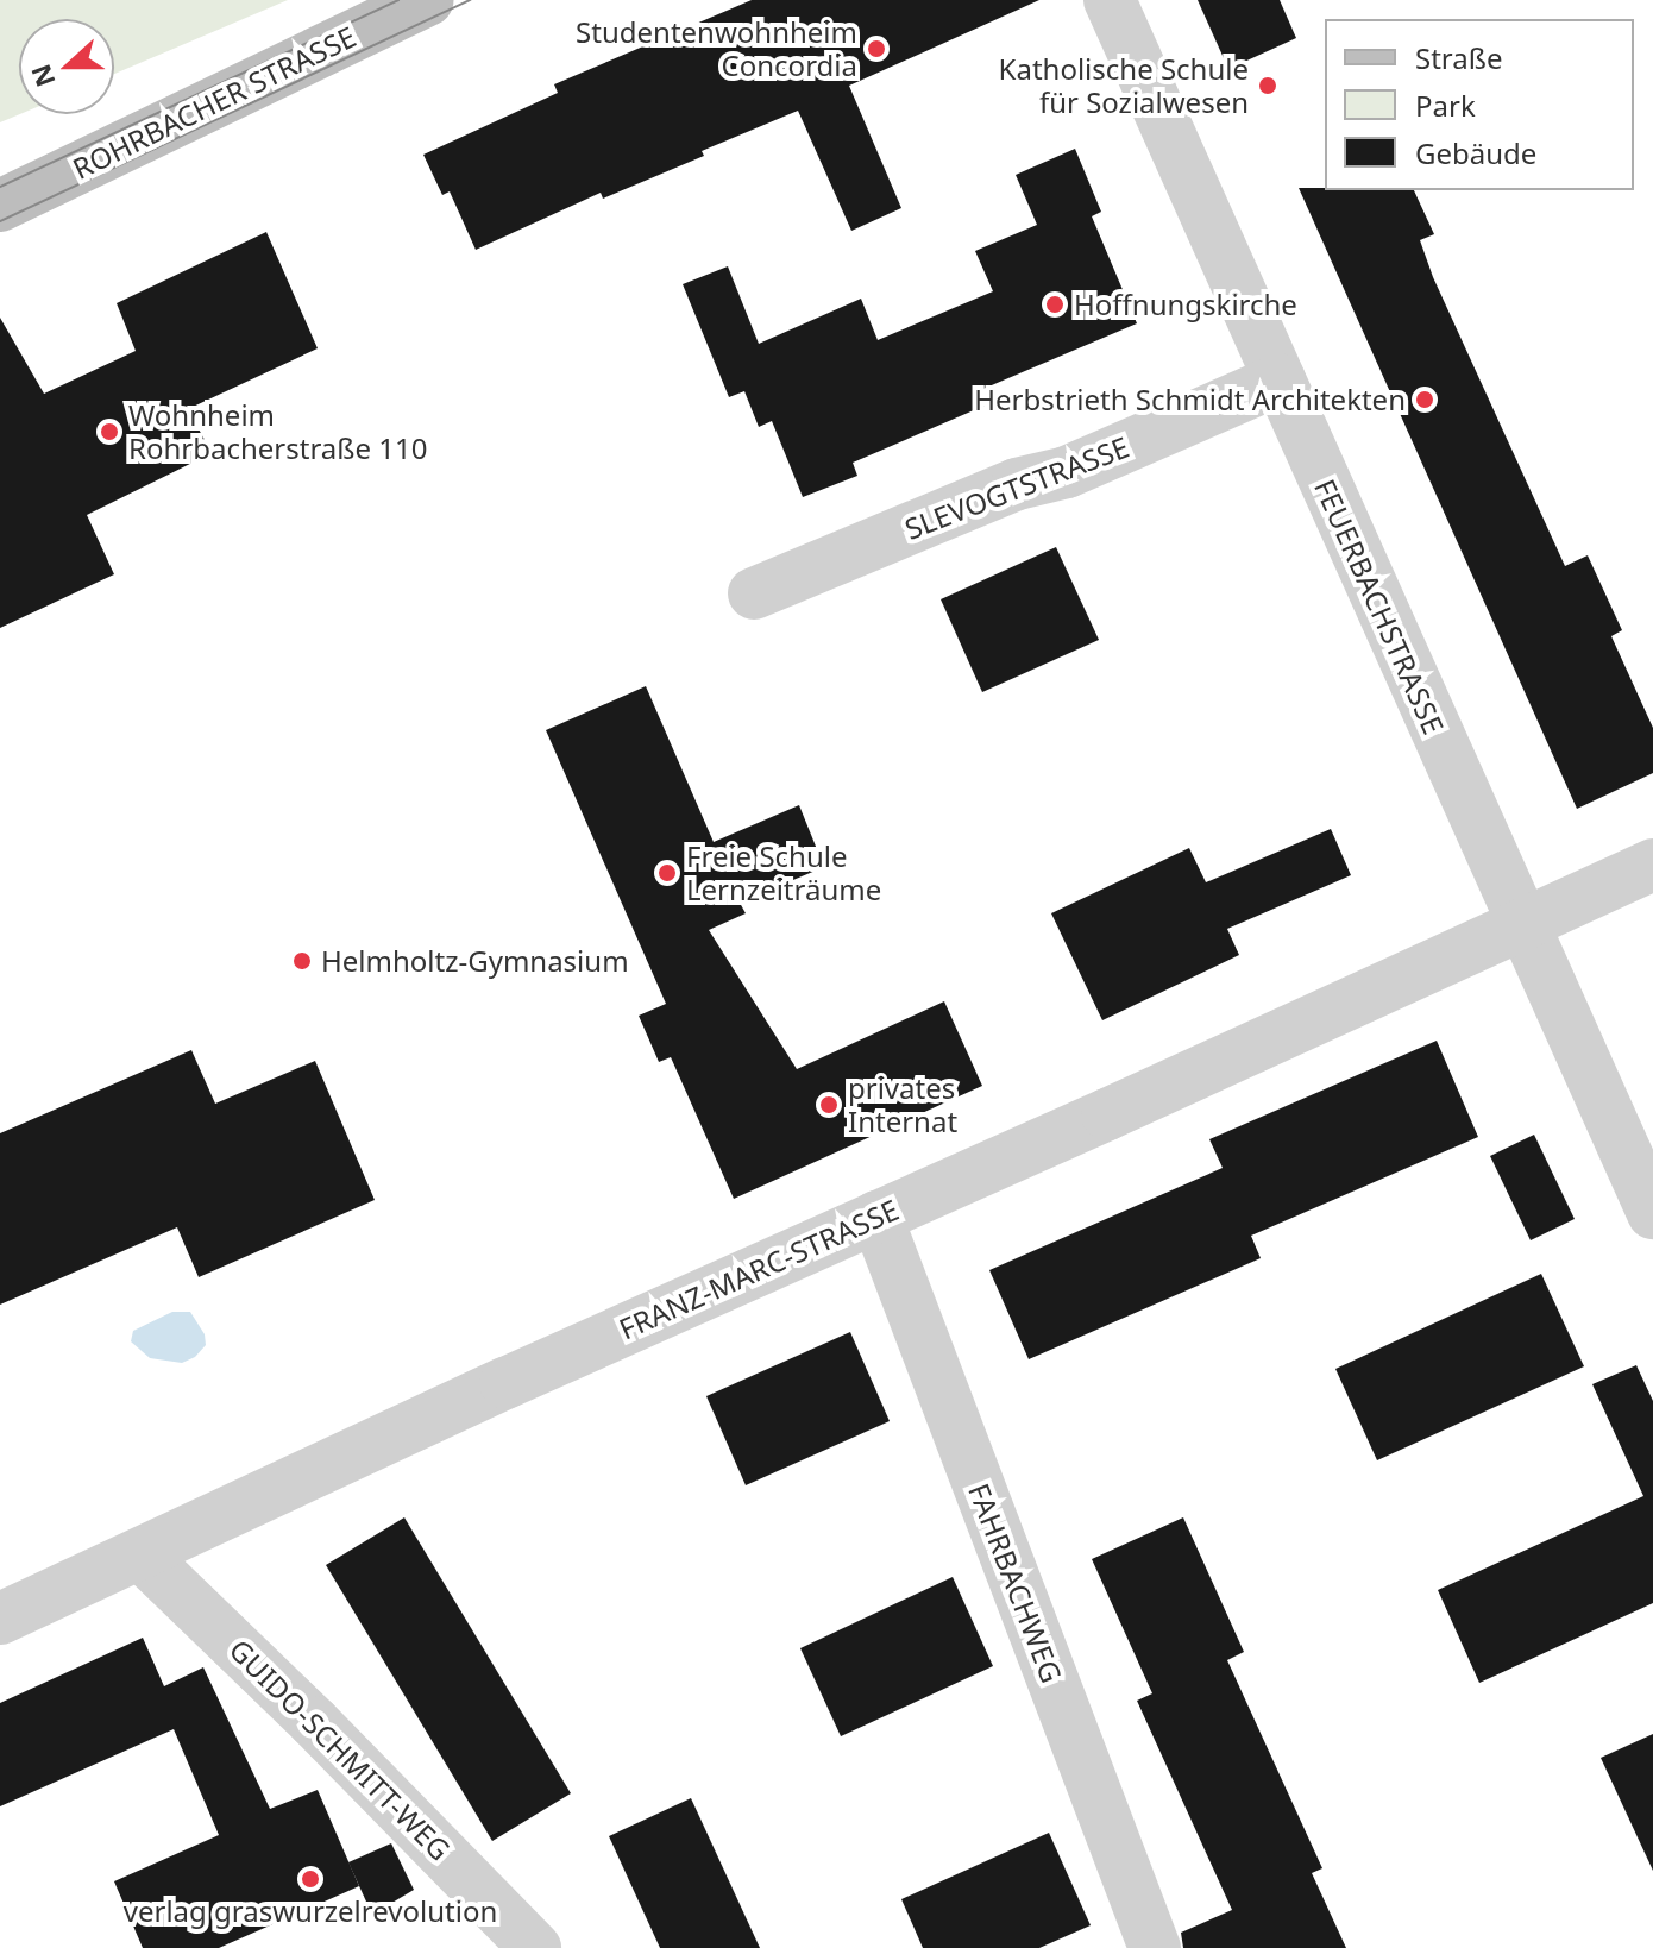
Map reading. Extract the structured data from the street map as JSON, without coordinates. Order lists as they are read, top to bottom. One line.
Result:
{"streets":{"main road":["ROHRBACHER STRASSE"],"street":["SLEVOGTSTRASSE","FEUERBACHSTRASSE","FRANZ-MARC-STRASSE","FAHRBACHWEG","GUIDO-SCHMITT-WEG"]},"crossings":[["SLEVOGTSTRASSE","FEUERBACHSTRASSE"],["FEUERBACHSTRASSE","FRANZ-MARC-STRASSE"],["FRANZ-MARC-STRASSE","FAHRBACHWEG"],["FRANZ-MARC-STRASSE","GUIDO-SCHMITT-WEG"]],"places":["Studentenwohnheim Concordia","Katholische Schule für Sozialwesen","Hoffnungskirche","Herbstrieth Schmidt Architekten","Wohnheim Rohrbacherstraße 110","Freie Schule Lernzeiträume","Helmholtz-Gymnasium","privates Internat","verlag graswurzelrevolution"],"legend":["Straße","Park","Gebäude"],"north":"left"}
